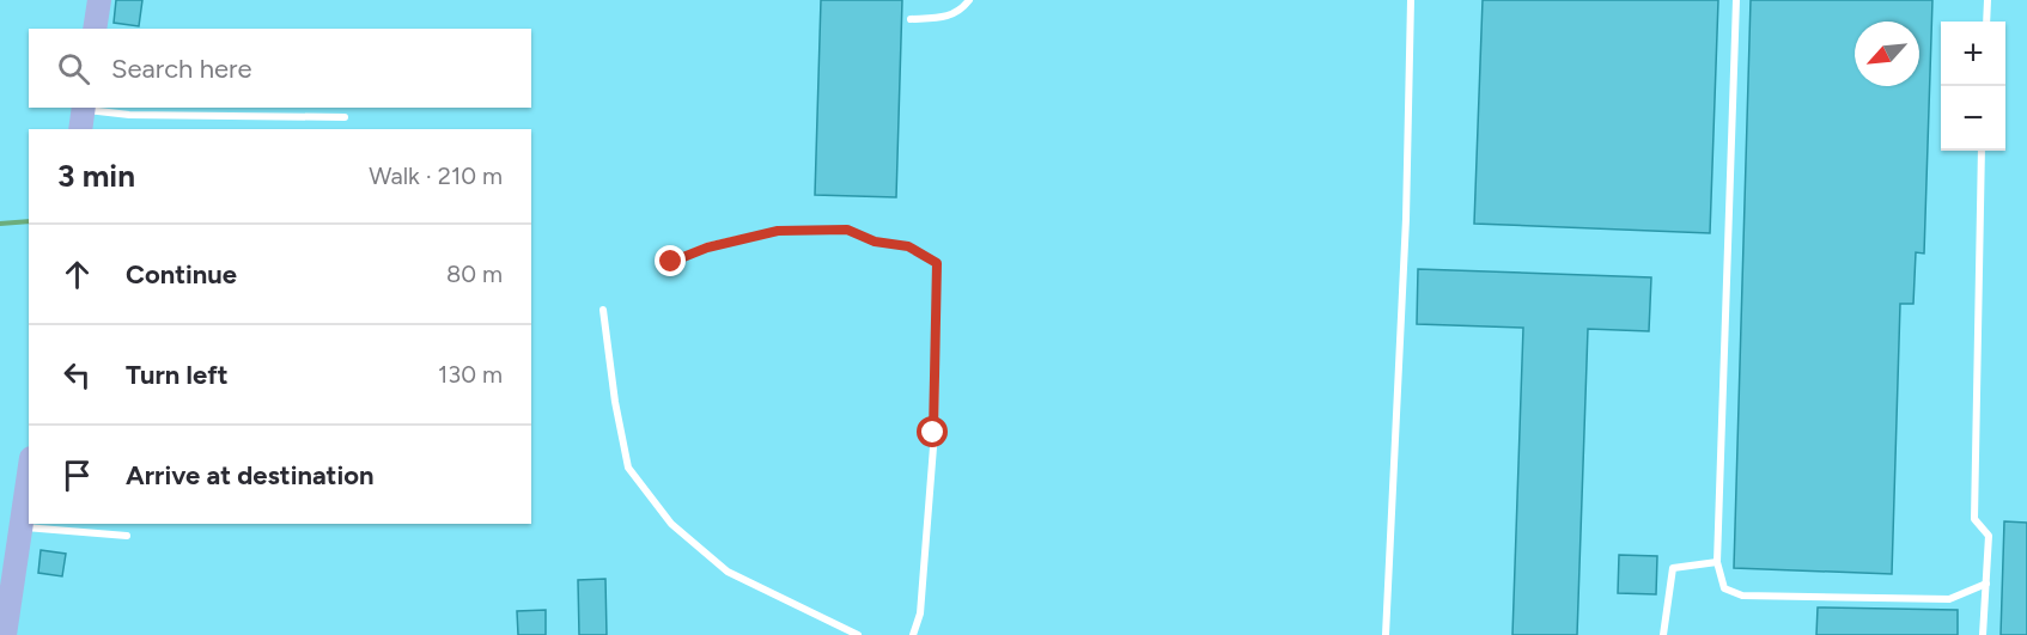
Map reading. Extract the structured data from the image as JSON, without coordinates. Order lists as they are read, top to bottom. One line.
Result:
{"north":"bottom left","page":{"map_buttons":["+","−"],"search":"Search here","heading":["3 min","Walk · 210 m"],"list":[["Continue","80 m"],["Turn left","130 m"],"Arrive at destination"]}}
